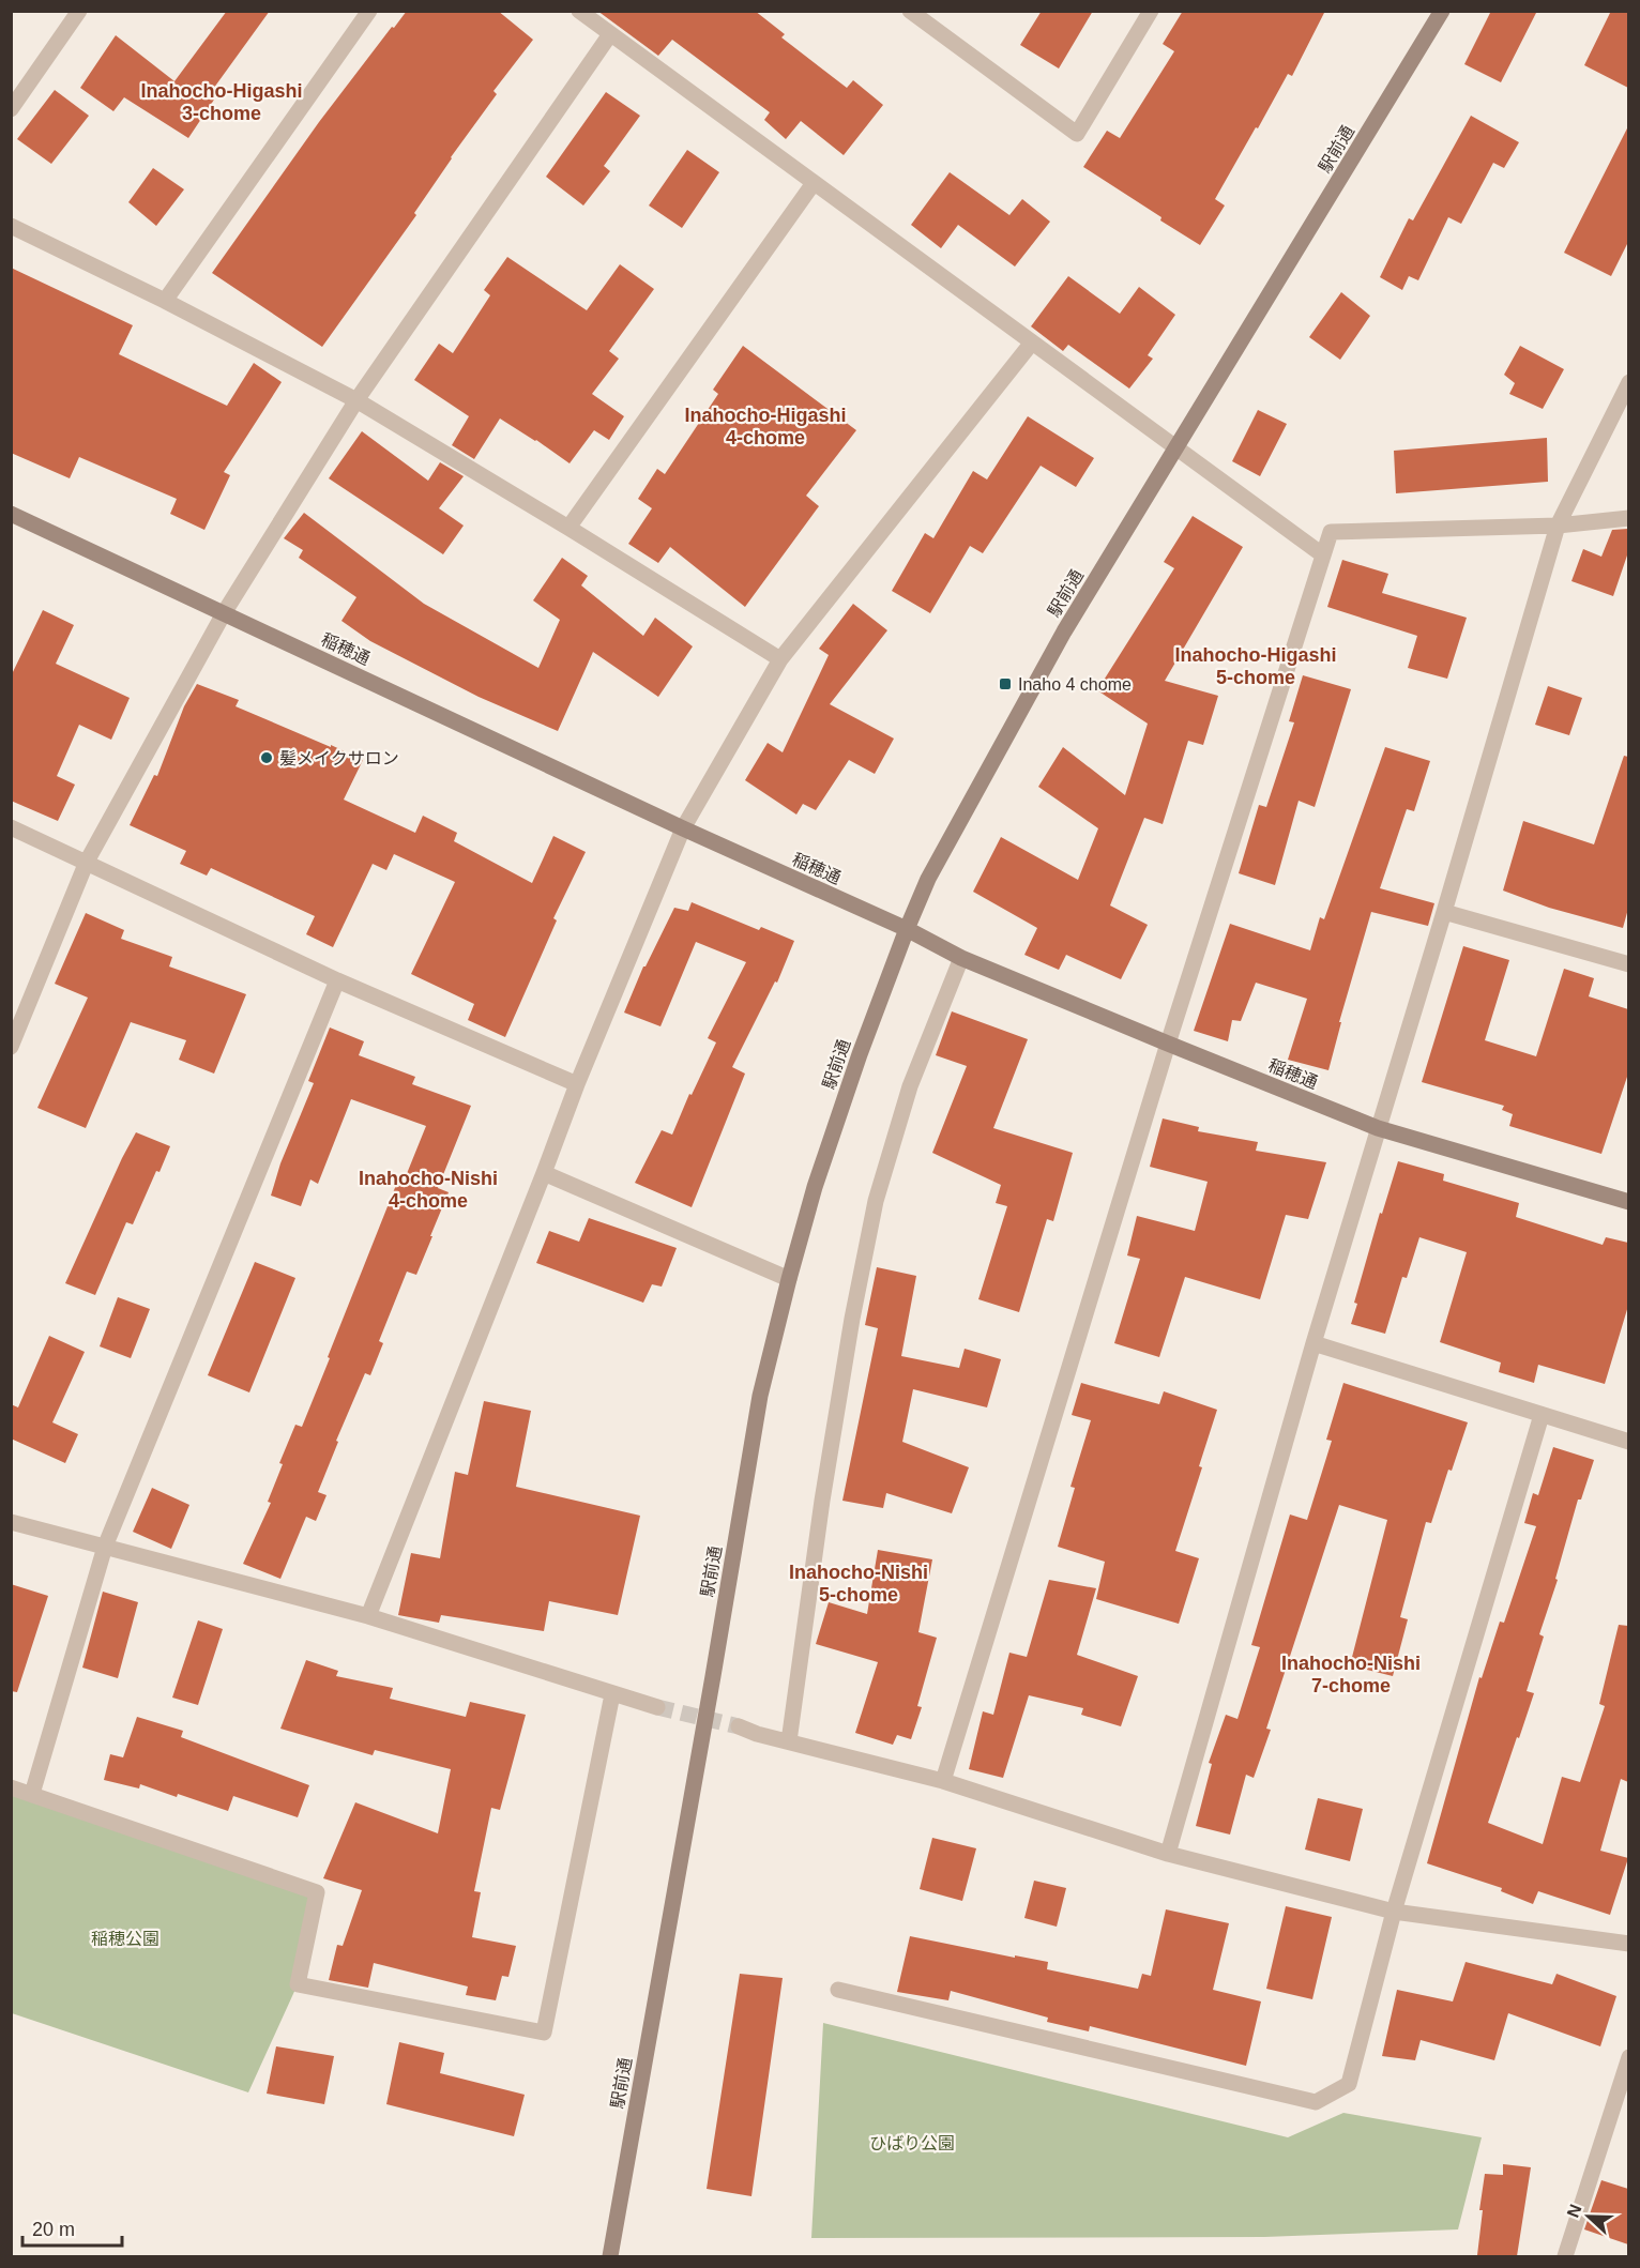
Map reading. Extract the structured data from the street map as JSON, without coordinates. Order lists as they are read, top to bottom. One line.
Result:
{"streets":{"street":["駅前通","稲穂通"]},"crossings":[["駅前通","稲穂通"]],"districts":["Inahocho-Higashi 3-chome","Inahocho-Higashi 4-chome","Inahocho-Higashi 5-chome","Inahocho-Nishi 4-chome","Inahocho-Nishi 5-chome","Inahocho-Nishi 7-chome"],"parks":["稲穂公園","ひばり公園"],"places":{"transit":["Inaho 4 chome"],"other":["髪メイクサロン"]},"scale_bar":"20 m","north":"left"}
